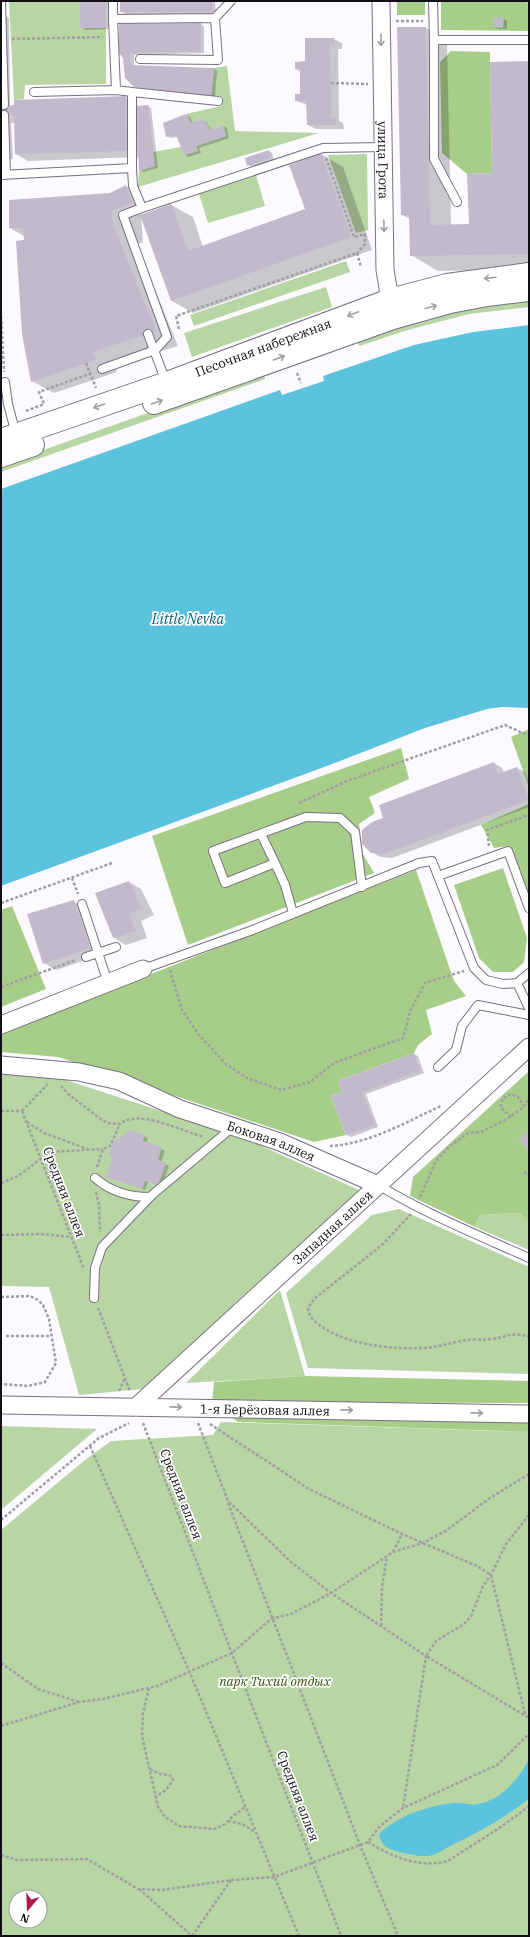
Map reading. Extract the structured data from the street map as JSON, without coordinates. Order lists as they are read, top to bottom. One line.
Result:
{"streets":{"main road":["Песочная набережная"],"street":["улица Грота","Боковая аллея","Западная аллея","1-я Берёзовая аллея"],"path":["Средняя аллея"]},"crossings":[["улица Грота","Песочная набережная"],["Боковая аллея","Западная аллея"],["Средняя аллея","Западная аллея"],["Средняя аллея","1-я Берёзовая аллея"],["Западная аллея","1-я Берёзовая аллея"]],"one_way":["улица Грота","1-я Берёзовая аллея"],"water":["Little Nevka"],"parks":["парк Тихий отдых"],"north":"bottom"}
